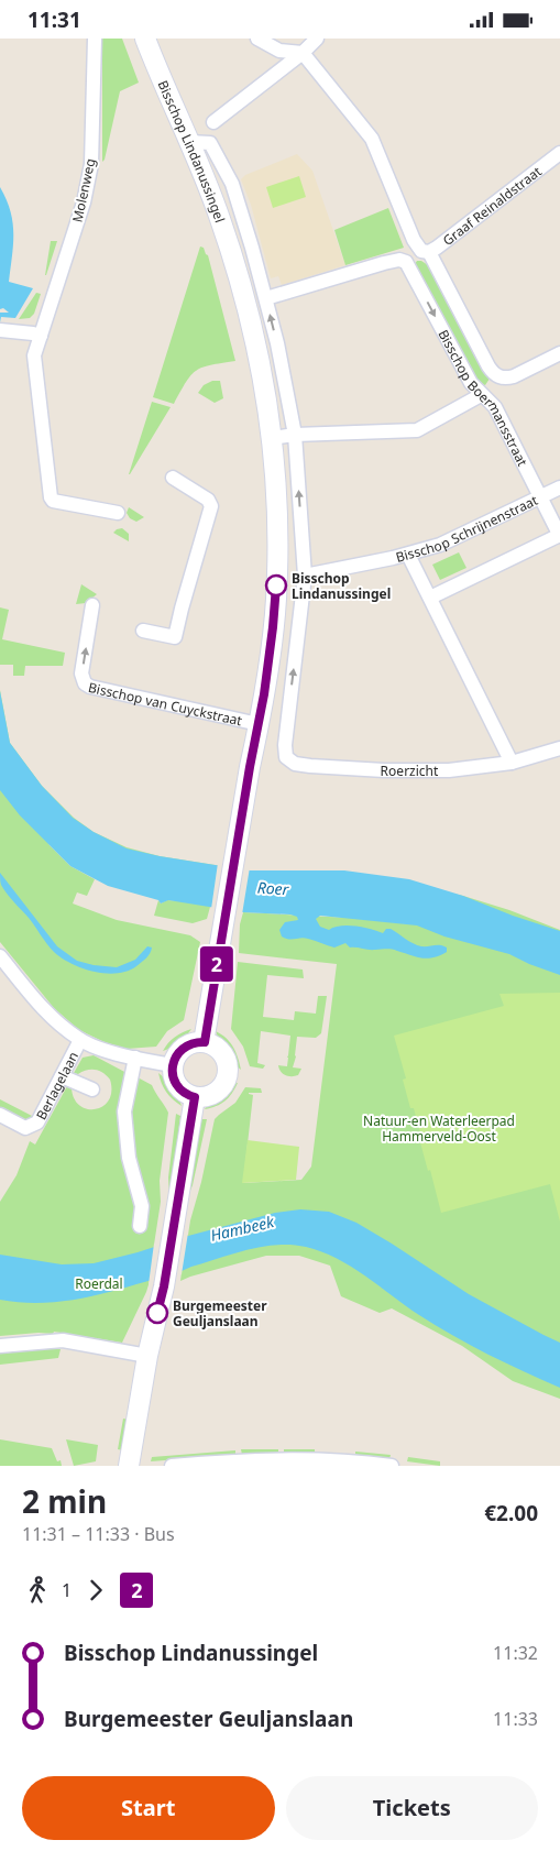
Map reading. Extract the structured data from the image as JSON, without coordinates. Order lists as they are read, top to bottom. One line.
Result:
{"streets":{"main road":["Bisschop Lindanussingel"],"street":["Molenweg","Graaf Reinaldstraat","Bisschop Boermansstraat","Bisschop Schrijnenstraat","Bisschop van Cuyckstraat","Roerzicht","Berlagelaan"]},"crossings":[["Bisschop Lindanussingel","Bisschop Boermansstraat"],["Bisschop Lindanussingel","Bisschop Schrijnenstraat"],["Bisschop Lindanussingel","Bisschop van Cuyckstraat"],["Bisschop Lindanussingel","Roerzicht"],["Graaf Reinaldstraat","Bisschop Boermansstraat"],["Bisschop Boermansstraat","Bisschop Schrijnenstraat"]],"water":["Roer","Hambeek"],"parks":["Natuur-en Waterleerpad Hammerveld-Oost","Roerdal"],"places":["Bisschop Lindanussingel","Burgemeester Geuljanslaan"],"lines":["bus line 2"],"page":{"status":"11:31","on_map":"2","heading":["2 min","11:31 – 11:33 · Bus","€2.00"],"legs":["1","2"],"list":[{"name":"Bisschop Lindanussingel","value":"11:32"},{"name":"Burgemeester Geuljanslaan","value":"11:33"}],"buttons":["Start","Tickets"]}}
